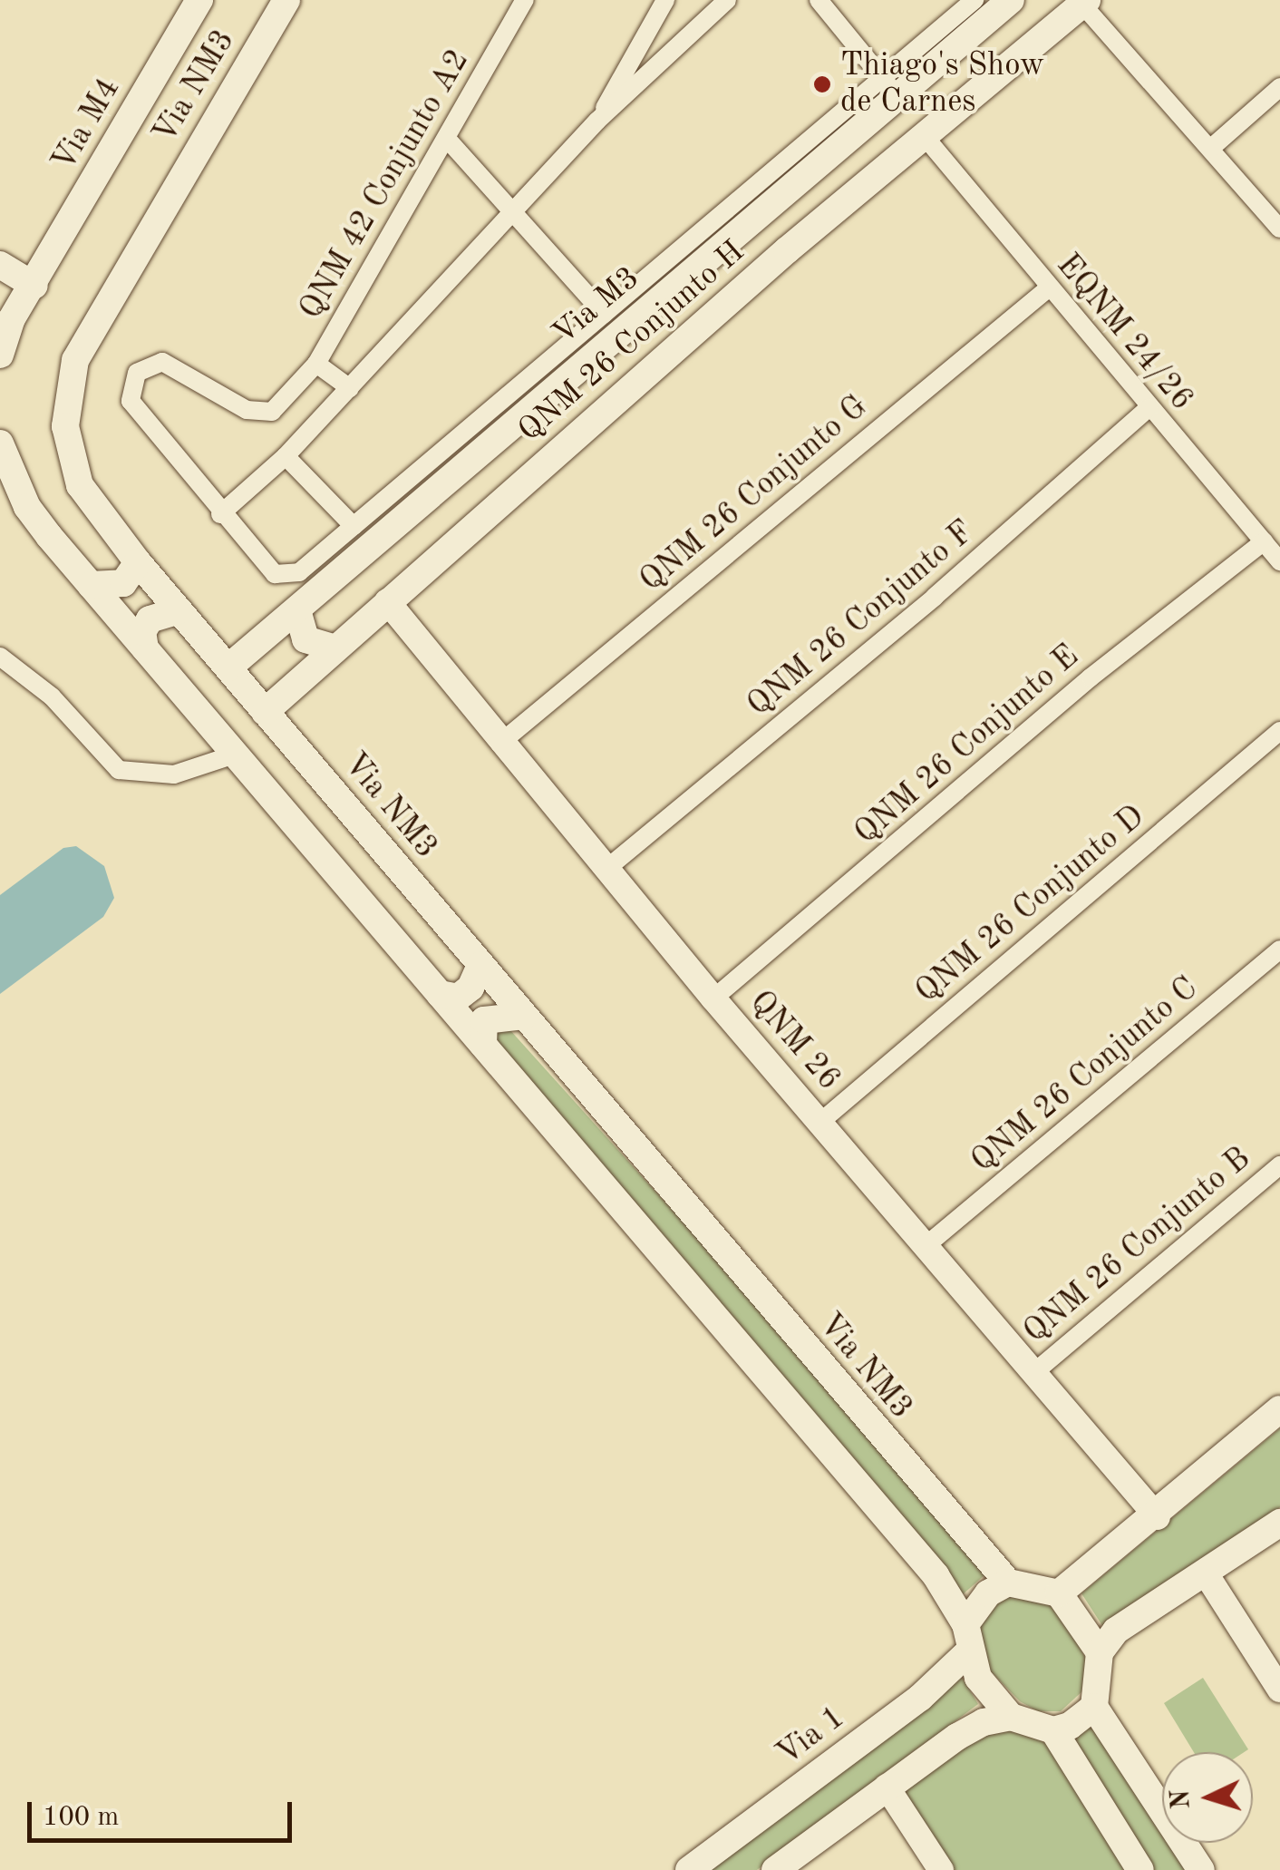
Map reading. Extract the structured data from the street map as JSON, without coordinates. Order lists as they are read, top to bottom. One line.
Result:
{"streets":{"main road":["Via NM3","Via M4","Via M3","QNM 26 Conjunto H","Via 1"],"street":["QNM 42 Conjunto A2","EQNM 24/26","QNM 26 Conjunto G","QNM 26 Conjunto F","QNM 26 Conjunto E","QNM 26 Conjunto D","QNM 26","QNM 26 Conjunto C","QNM 26 Conjunto B"]},"crossings":[["Via NM3","Via M3"],["Via NM3","Via 1"],["EQNM 24/26","QNM 26 Conjunto H"],["EQNM 24/26","QNM 26 Conjunto G"],["EQNM 24/26","QNM 26 Conjunto F"],["EQNM 24/26","QNM 26 Conjunto E"],["QNM 26 Conjunto H","QNM 26"],["QNM 26 Conjunto G","QNM 26"],["QNM 26 Conjunto F","QNM 26"],["QNM 26 Conjunto E","QNM 26"],["QNM 26 Conjunto D","QNM 26"],["QNM 26","QNM 26 Conjunto C"],["QNM 26","QNM 26 Conjunto B"]],"places":["Thiago's Show de Carnes"],"scale_bar":"100 m","north":"left"}
